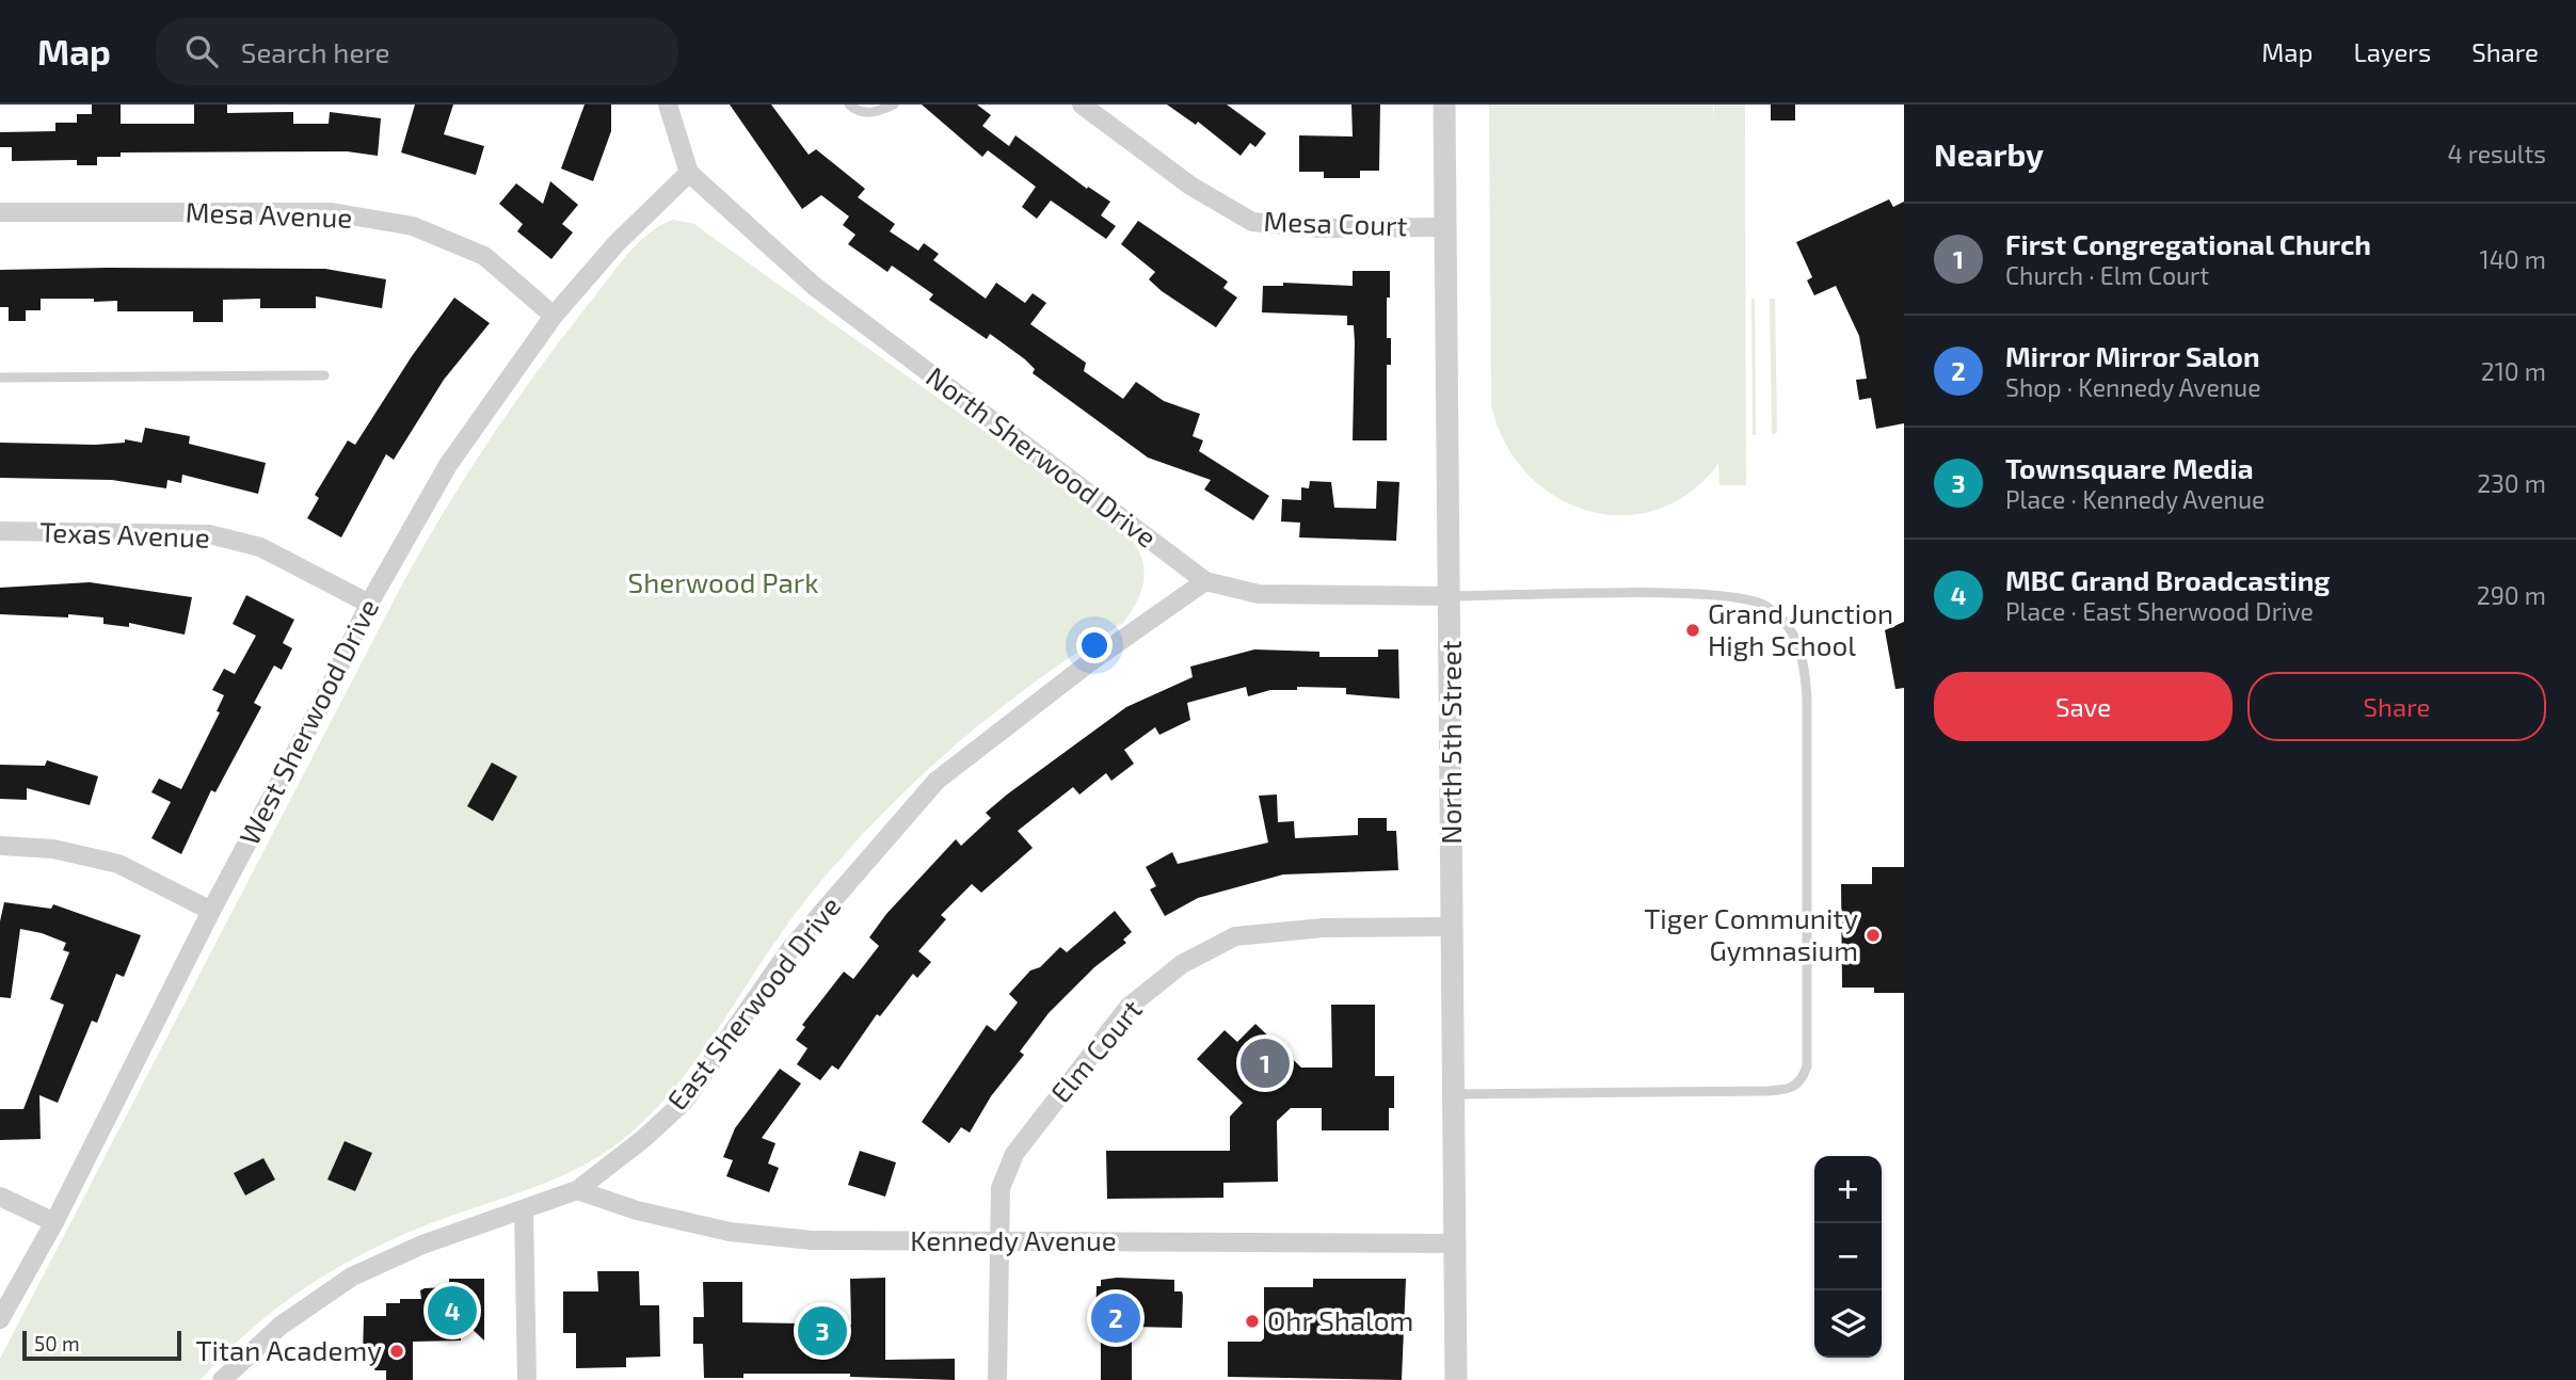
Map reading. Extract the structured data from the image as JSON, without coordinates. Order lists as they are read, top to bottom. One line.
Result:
{"streets":{"street":["Mesa Avenue","Mesa Court","North Sherwood Drive","Texas Avenue","West Sherwood Drive","North 5th Street","East Sherwood Drive","Elm Court","Kennedy Avenue"]},"crossings":[["Mesa Avenue","West Sherwood Drive"],["Mesa Court","North 5th Street"],["North Sherwood Drive","West Sherwood Drive"],["North Sherwood Drive","North 5th Street"],["North Sherwood Drive","East Sherwood Drive"],["Texas Avenue","West Sherwood Drive"],["North 5th Street","Elm Court"],["North 5th Street","Kennedy Avenue"],["East Sherwood Drive","Kennedy Avenue"],["Elm Court","Kennedy Avenue"]],"parks":["Sherwood Park"],"places":["Grand Junction High School","Tiger Community Gymnasium","Ohr Shalom","Titan Academy"],"scale_bar":"50 m","page":{"header":"Map","search":"Search here","nav":["Map","Layers","Share"],"heading":["Nearby","4 results"],"list":[{"mark":"1","name":"First Congregational Church","note":"Church · Elm Court","value":"140 m"},{"mark":"2","name":"Mirror Mirror Salon","note":"Shop · Kennedy Avenue","value":"210 m"},{"mark":"3","name":"Townsquare Media","note":"Place · Kennedy Avenue","value":"230 m"},{"mark":"4","name":"MBC Grand Broadcasting","note":"Place · East Sherwood Drive","value":"290 m"}],"buttons":["Save","Share"],"pins":["1","4","2","3"],"map_buttons":["+","−"],"scale":"50 m"}}
